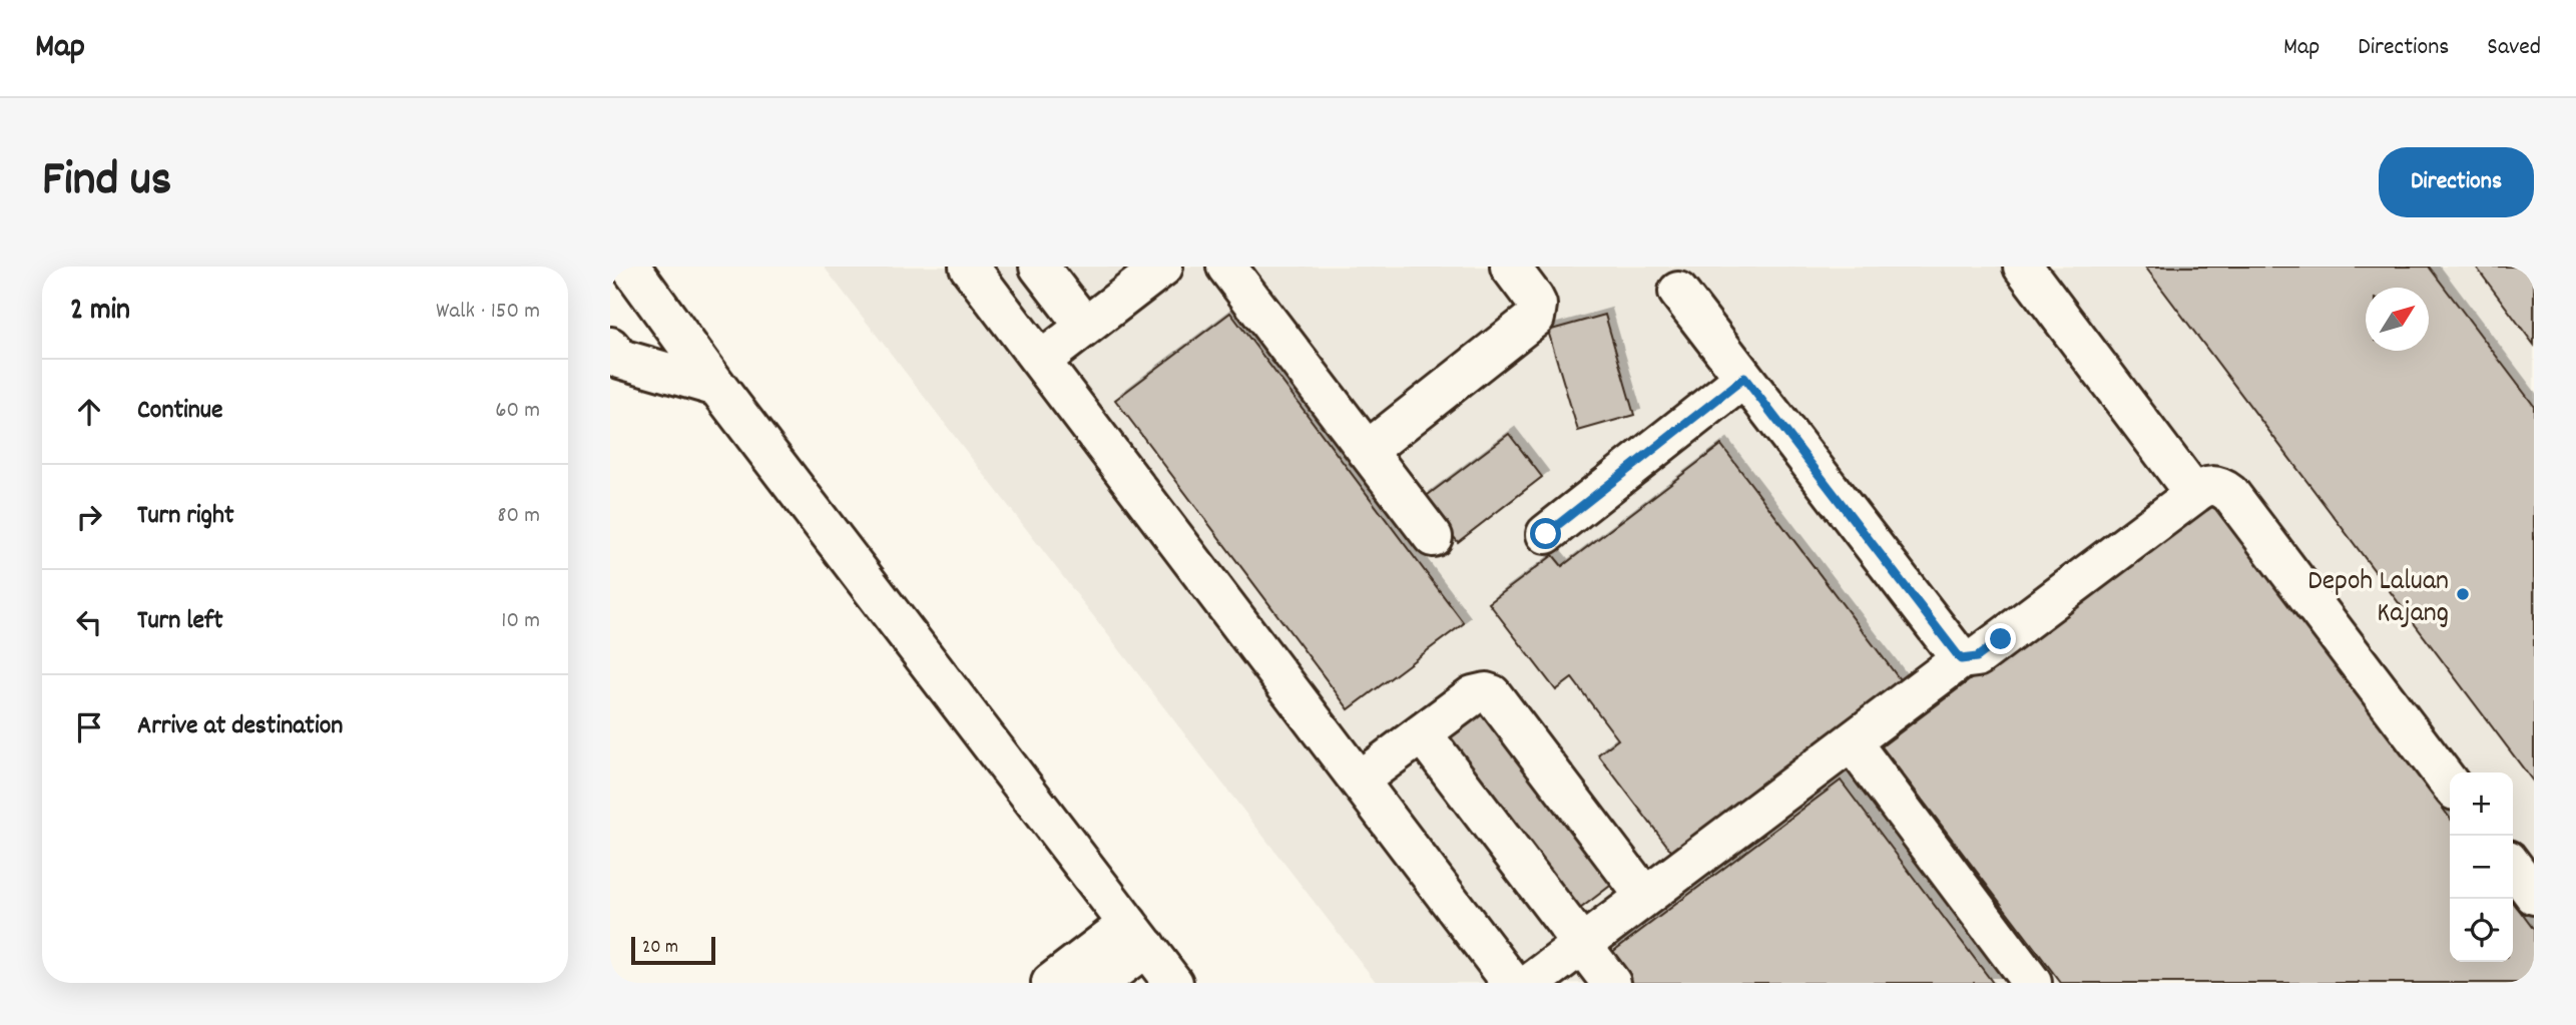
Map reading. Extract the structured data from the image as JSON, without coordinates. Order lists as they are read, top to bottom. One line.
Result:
{"places":["Depoh Laluan Kajang"],"scale_bar":"20 m","north":"top right","page":{"header":"Map","nav":["Map","Directions","Saved"],"title":"Find us","buttons":"Directions","heading":["2 min","Walk · 150 m"],"list":[["Continue","60 m"],["Turn right","80 m"],["Turn left","10 m"],"Arrive at destination"],"map_buttons":["+","−"],"scale":"20 m"}}
